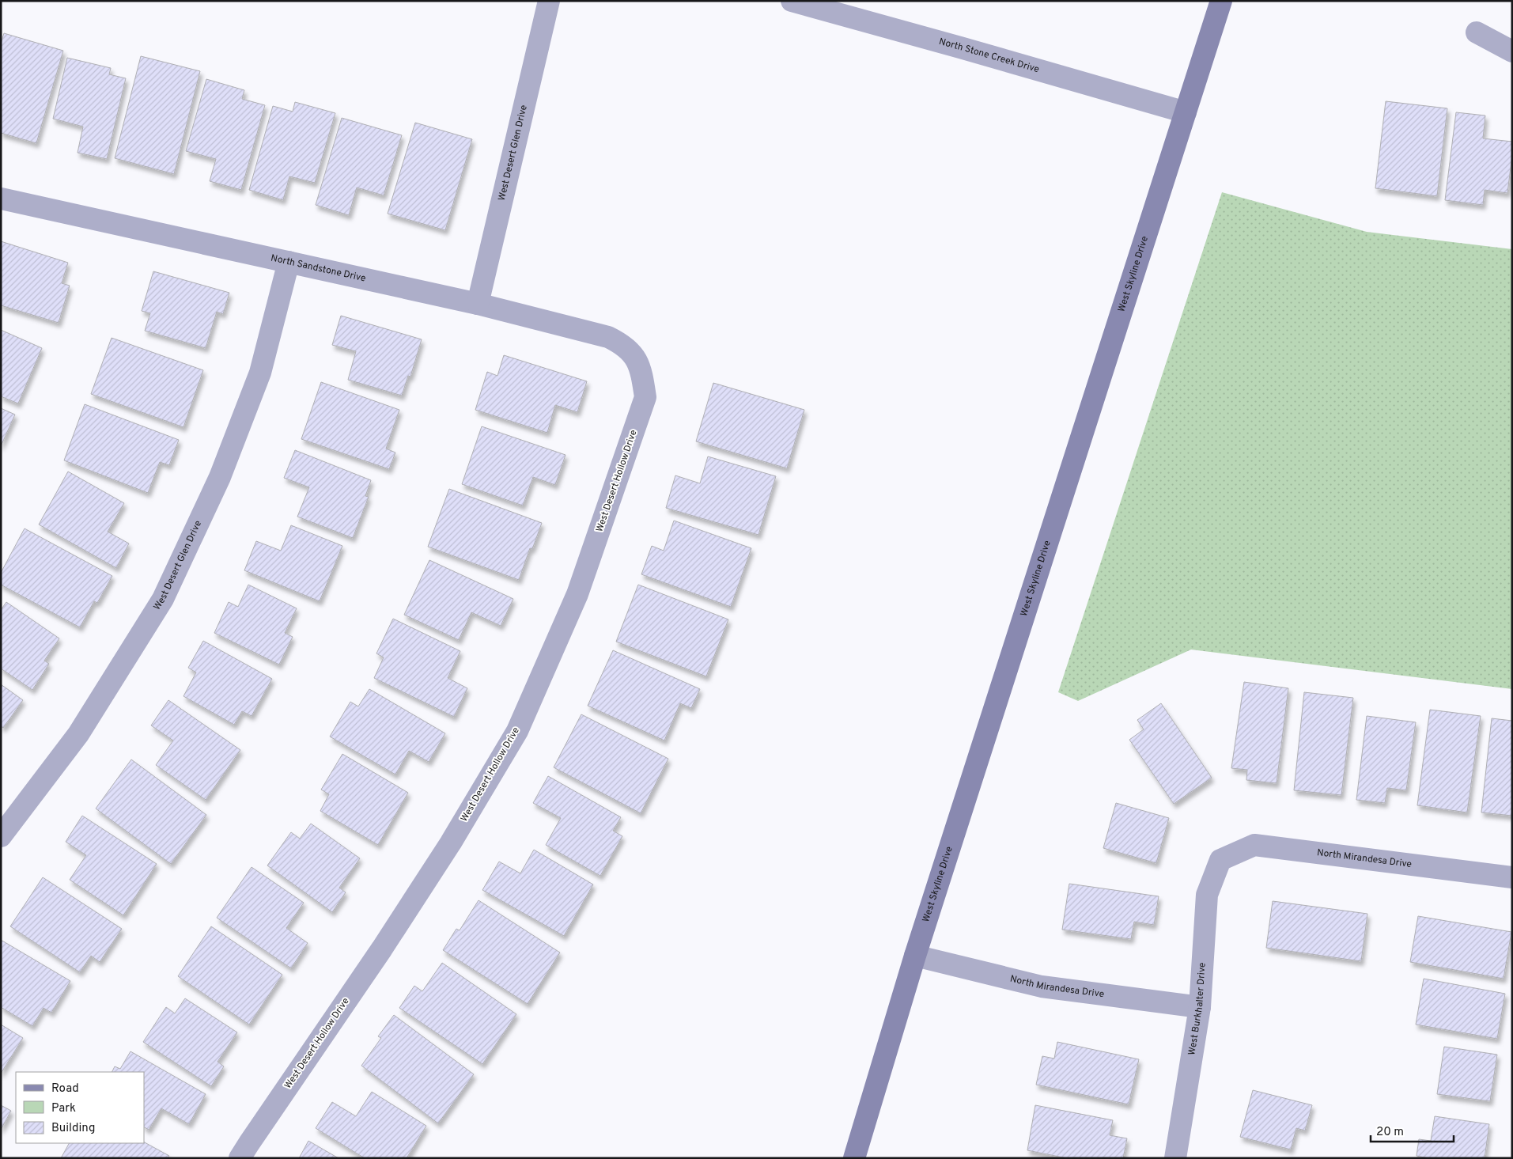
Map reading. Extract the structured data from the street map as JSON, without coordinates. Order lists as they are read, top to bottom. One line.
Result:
{"streets":{"street":["North Stone Creek Drive","West Desert Glen Drive","North Sandstone Drive","West Skyline Drive","West Desert Hollow Drive","North Mirandesa Drive","West Burkhalter Drive"]},"crossings":[["North Stone Creek Drive","West Skyline Drive"],["West Desert Glen Drive","North Sandstone Drive"],["North Sandstone Drive","West Desert Hollow Drive"],["West Skyline Drive","North Mirandesa Drive"],["North Mirandesa Drive","West Burkhalter Drive"]],"legend":["Road","Park","Building"],"scale_bar":"20 m"}
